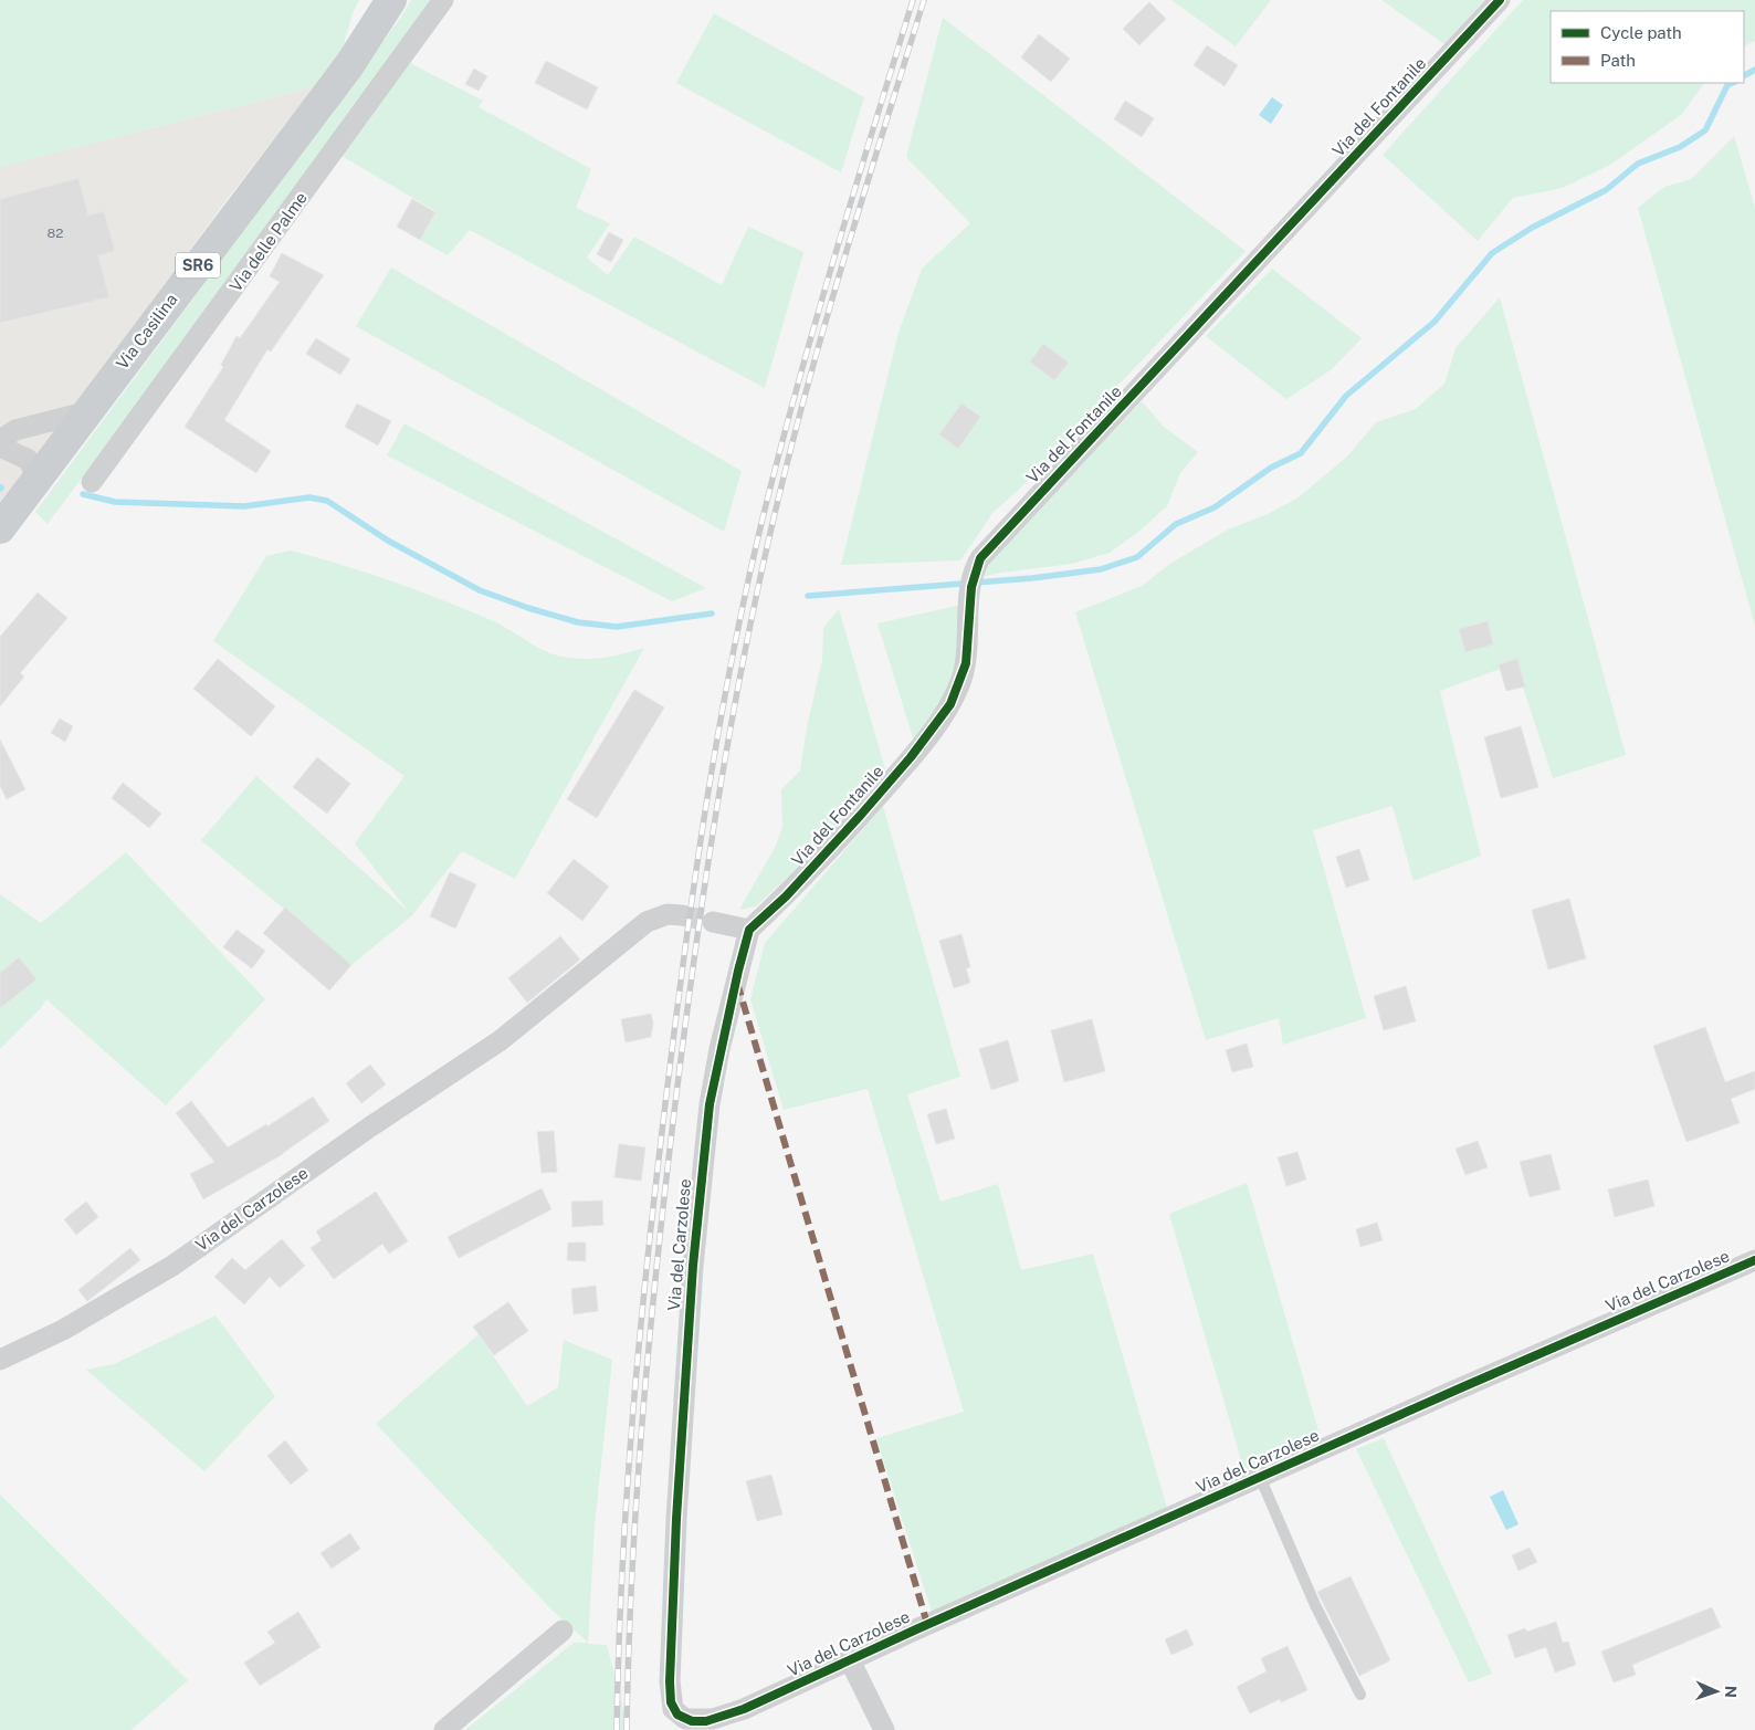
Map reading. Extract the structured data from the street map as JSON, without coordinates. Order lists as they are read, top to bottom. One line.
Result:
{"streets":{"main road":["SR6","Via Casilina"],"street":["Via del Fontanile","Via delle Palme","Via del Carzolese"]},"crossings":[["Via del Fontanile","Via del Carzolese"]],"house_numbers":["82"],"legend":["Cycle path","Path"],"north":"right"}
